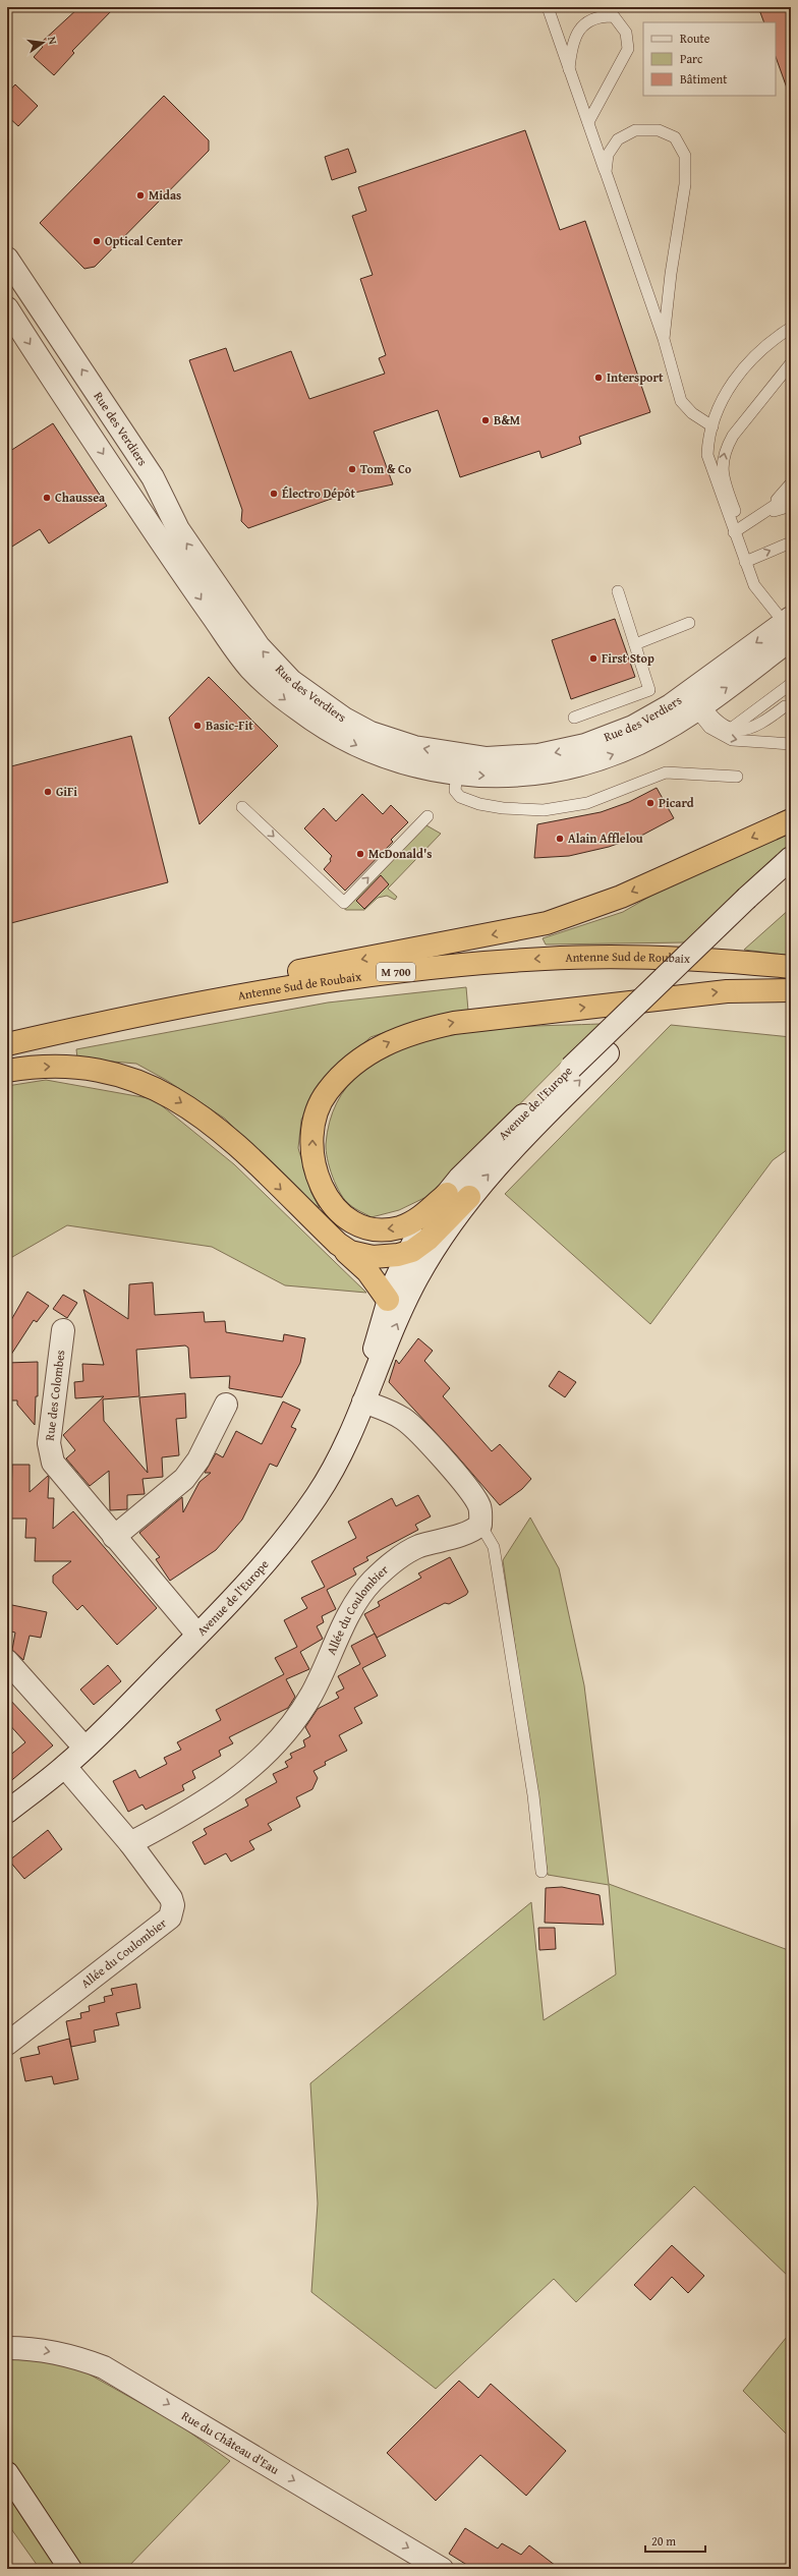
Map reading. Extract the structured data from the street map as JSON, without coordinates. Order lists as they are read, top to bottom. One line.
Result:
{"streets":{"highway":["Antenne Sud de Roubaix","M 700"],"street":["Rue des Verdiers","Avenue de l'Europe","Rue des Colombes","Allée du Coulombier","Rue du Château d'Eau"]},"crossings":[["Avenue de l'Europe","Rue des Colombes"],["Avenue de l'Europe","Allée du Coulombier"]],"one_way":["Rue du Château d'Eau"],"places":["Midas","Optical Center","Intersport","B&M","Tom & Co","Électro Dépôt","Chaussea","First Stop","Basic-Fit","GiFi","Picard","Alain Afflelou","McDonald's"],"legend":["Route","Parc","Bâtiment"],"scale_bar":"20 m","north":"right"}
